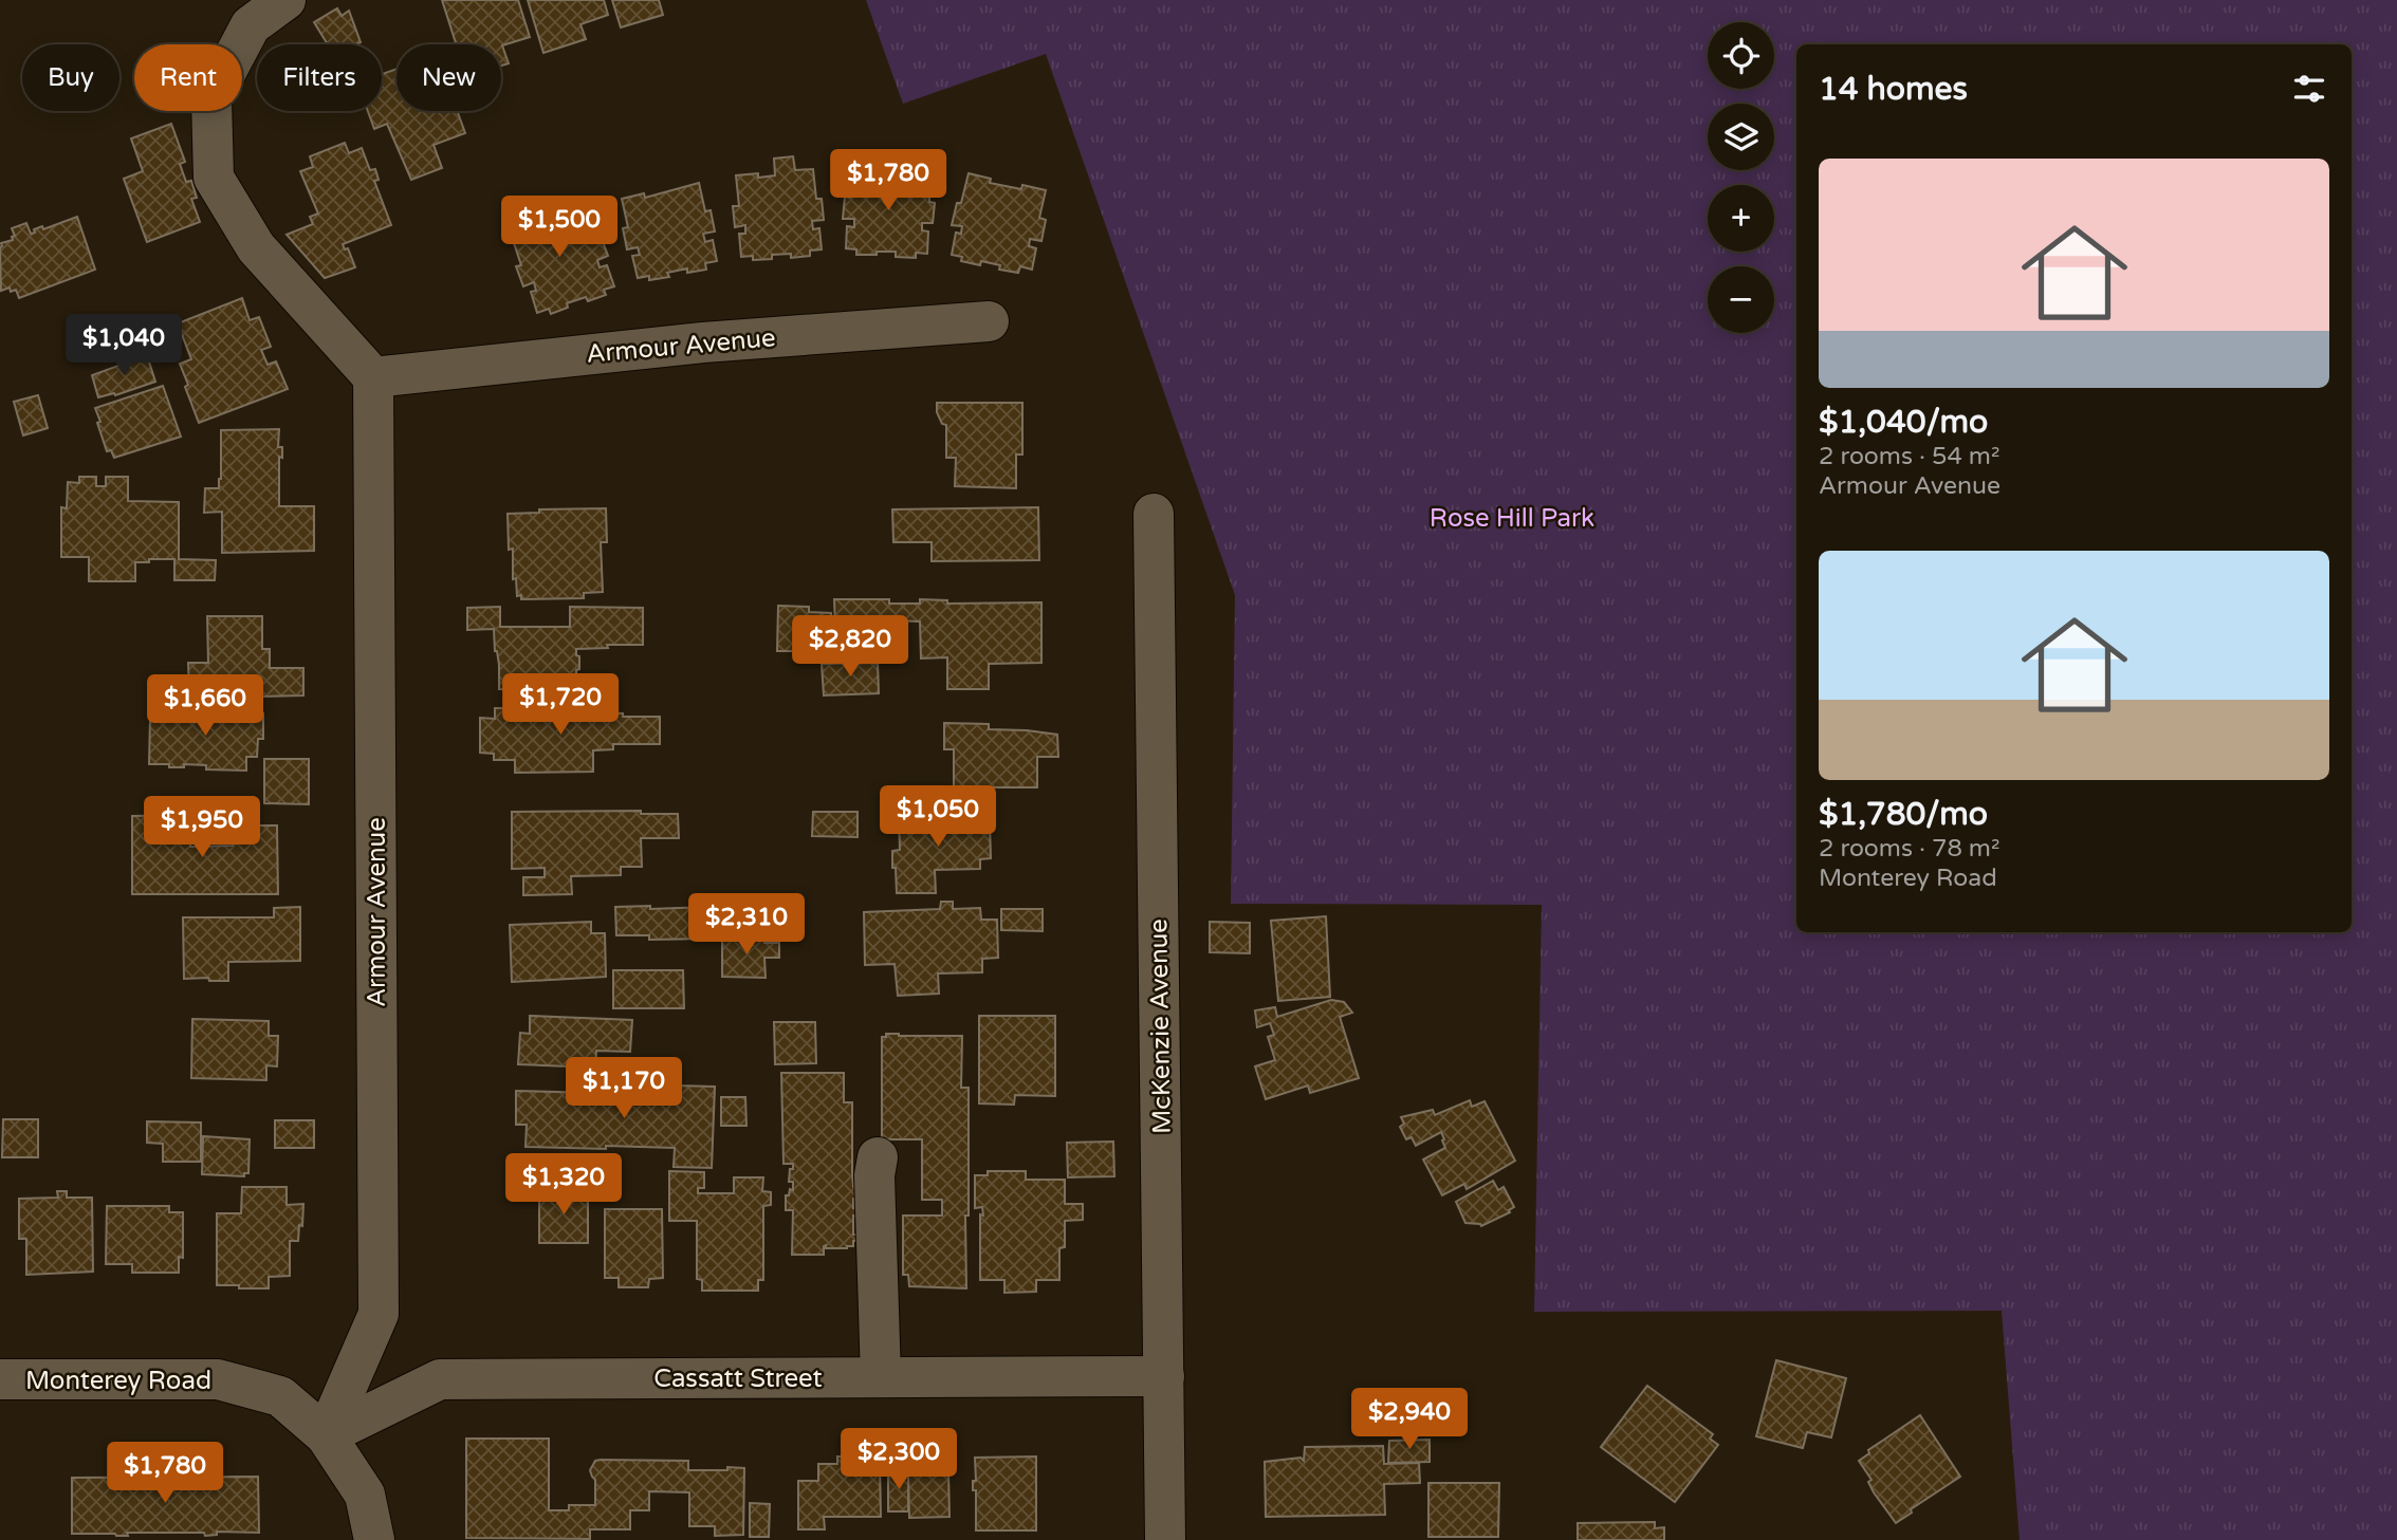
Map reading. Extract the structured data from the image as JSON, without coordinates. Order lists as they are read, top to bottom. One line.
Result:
{"streets":{"street":["Armour Avenue","McKenzie Avenue","Cassatt Street","Monterey Road"]},"crossings":[["Armour Avenue","Cassatt Street"],["Armour Avenue","Monterey Road"],["McKenzie Avenue","Cassatt Street"],["Cassatt Street","Monterey Road"]],"parks":["Rose Hill Park"],"page":{"map_buttons":["+","−"],"chip":["Buy","Rent","Filters","New"],"heading":"14 homes","list":[{"name":"$1,040/mo","note":"2 rooms · 54 m² · Armour Avenue"},{"name":"$1,780/mo","note":"2 rooms · 78 m² · Monterey Road"}],"price":["$1,780","$1,500","$1,040","$2,820","$1,720","$1,660","$1,050","$1,950","$2,310","$1,170","$1,320","$2,940","$2,300","$1,780"]}}
